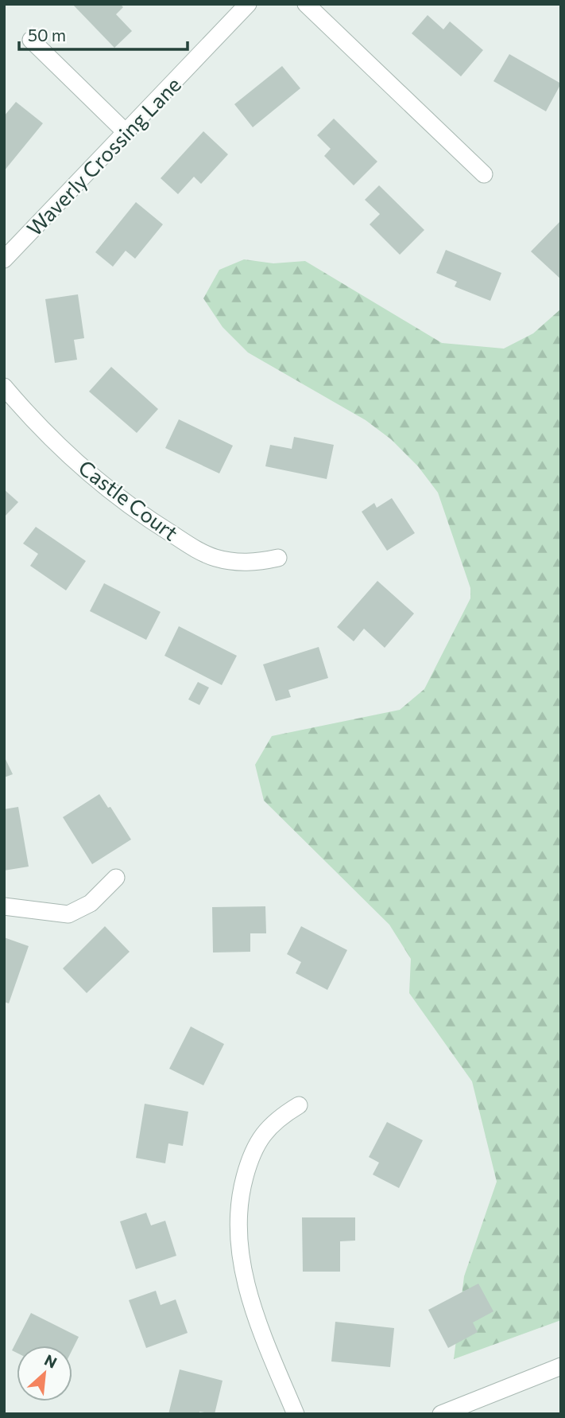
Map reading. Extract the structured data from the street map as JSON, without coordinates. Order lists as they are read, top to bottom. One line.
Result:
{"streets":{"street":["Waverly Crossing Lane","Castle Court"]},"scale_bar":"50 m","north":"top right"}
